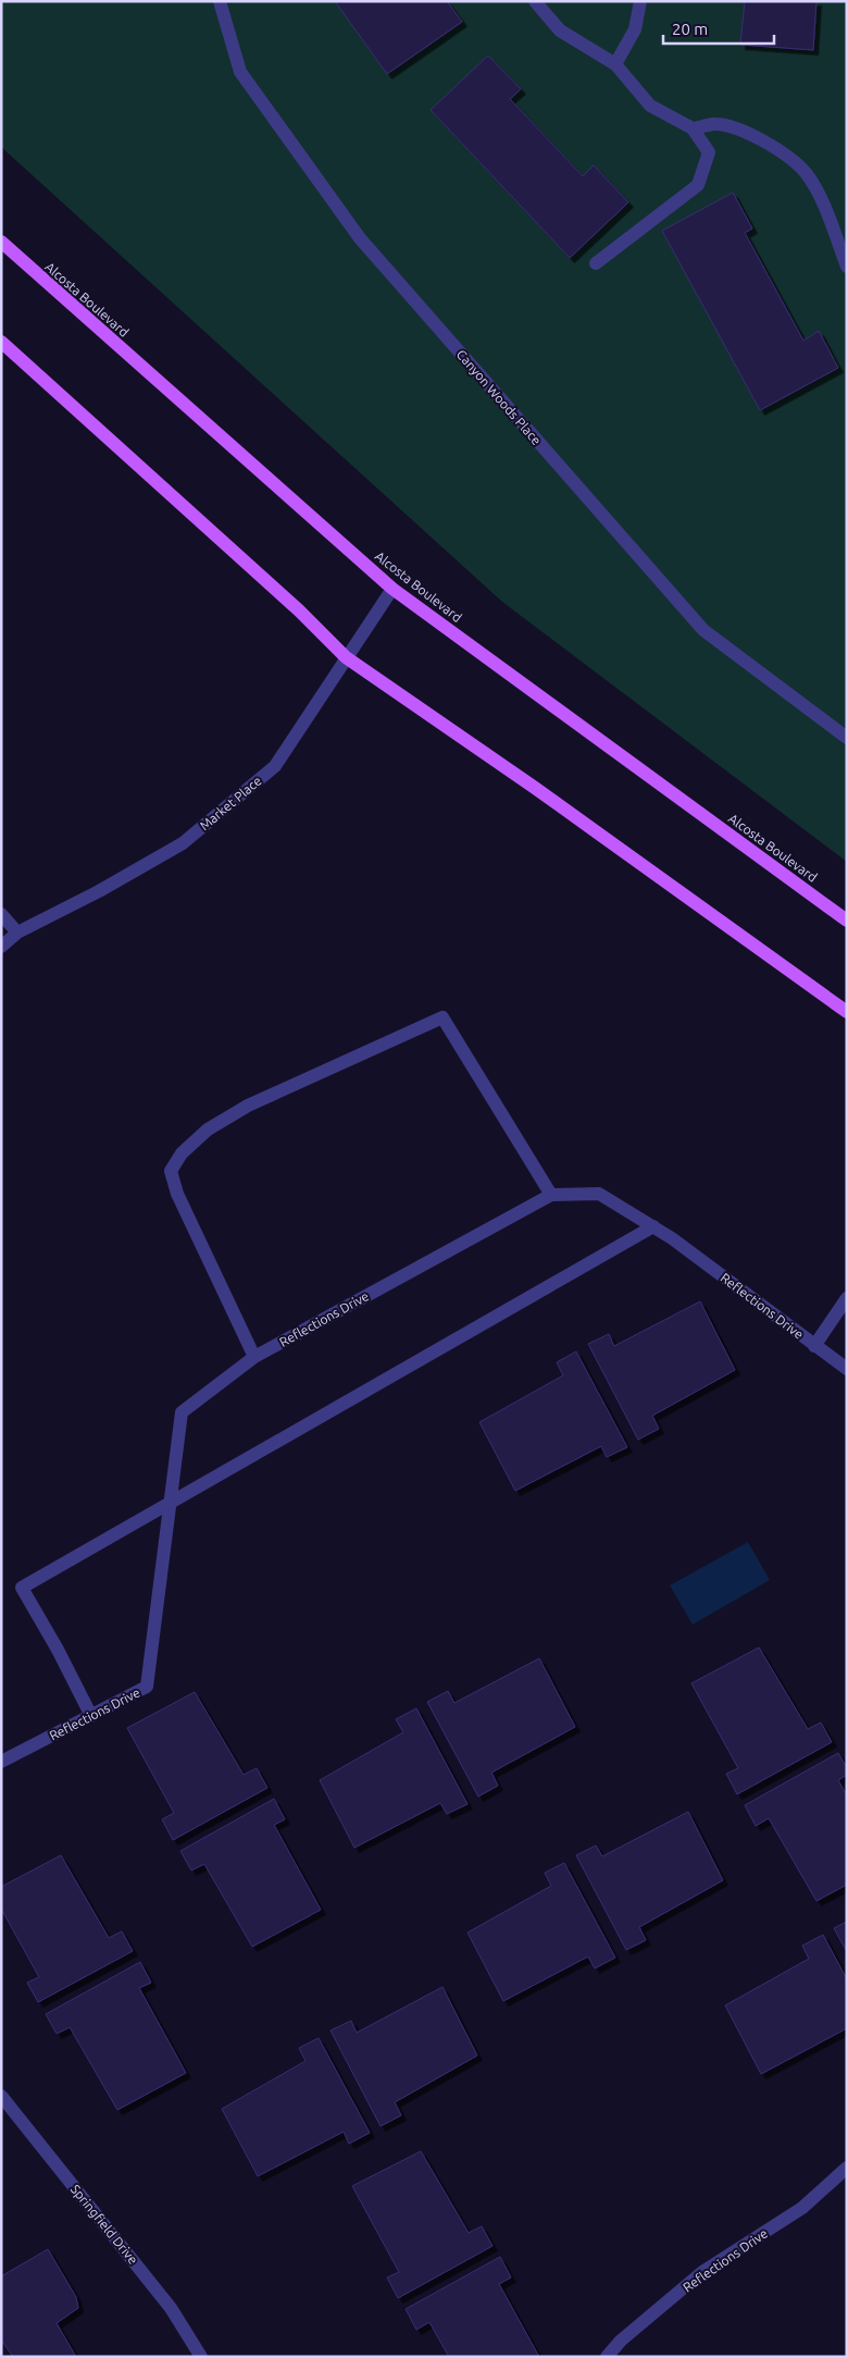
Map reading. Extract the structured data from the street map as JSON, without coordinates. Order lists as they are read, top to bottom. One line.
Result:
{"streets":{"main road":["Alcosta Boulevard"],"street":["Canyon Woods Place","Market Place","Reflections Drive","Springfield Drive"]},"crossings":[["Alcosta Boulevard","Market Place"]],"scale_bar":"20 m"}
